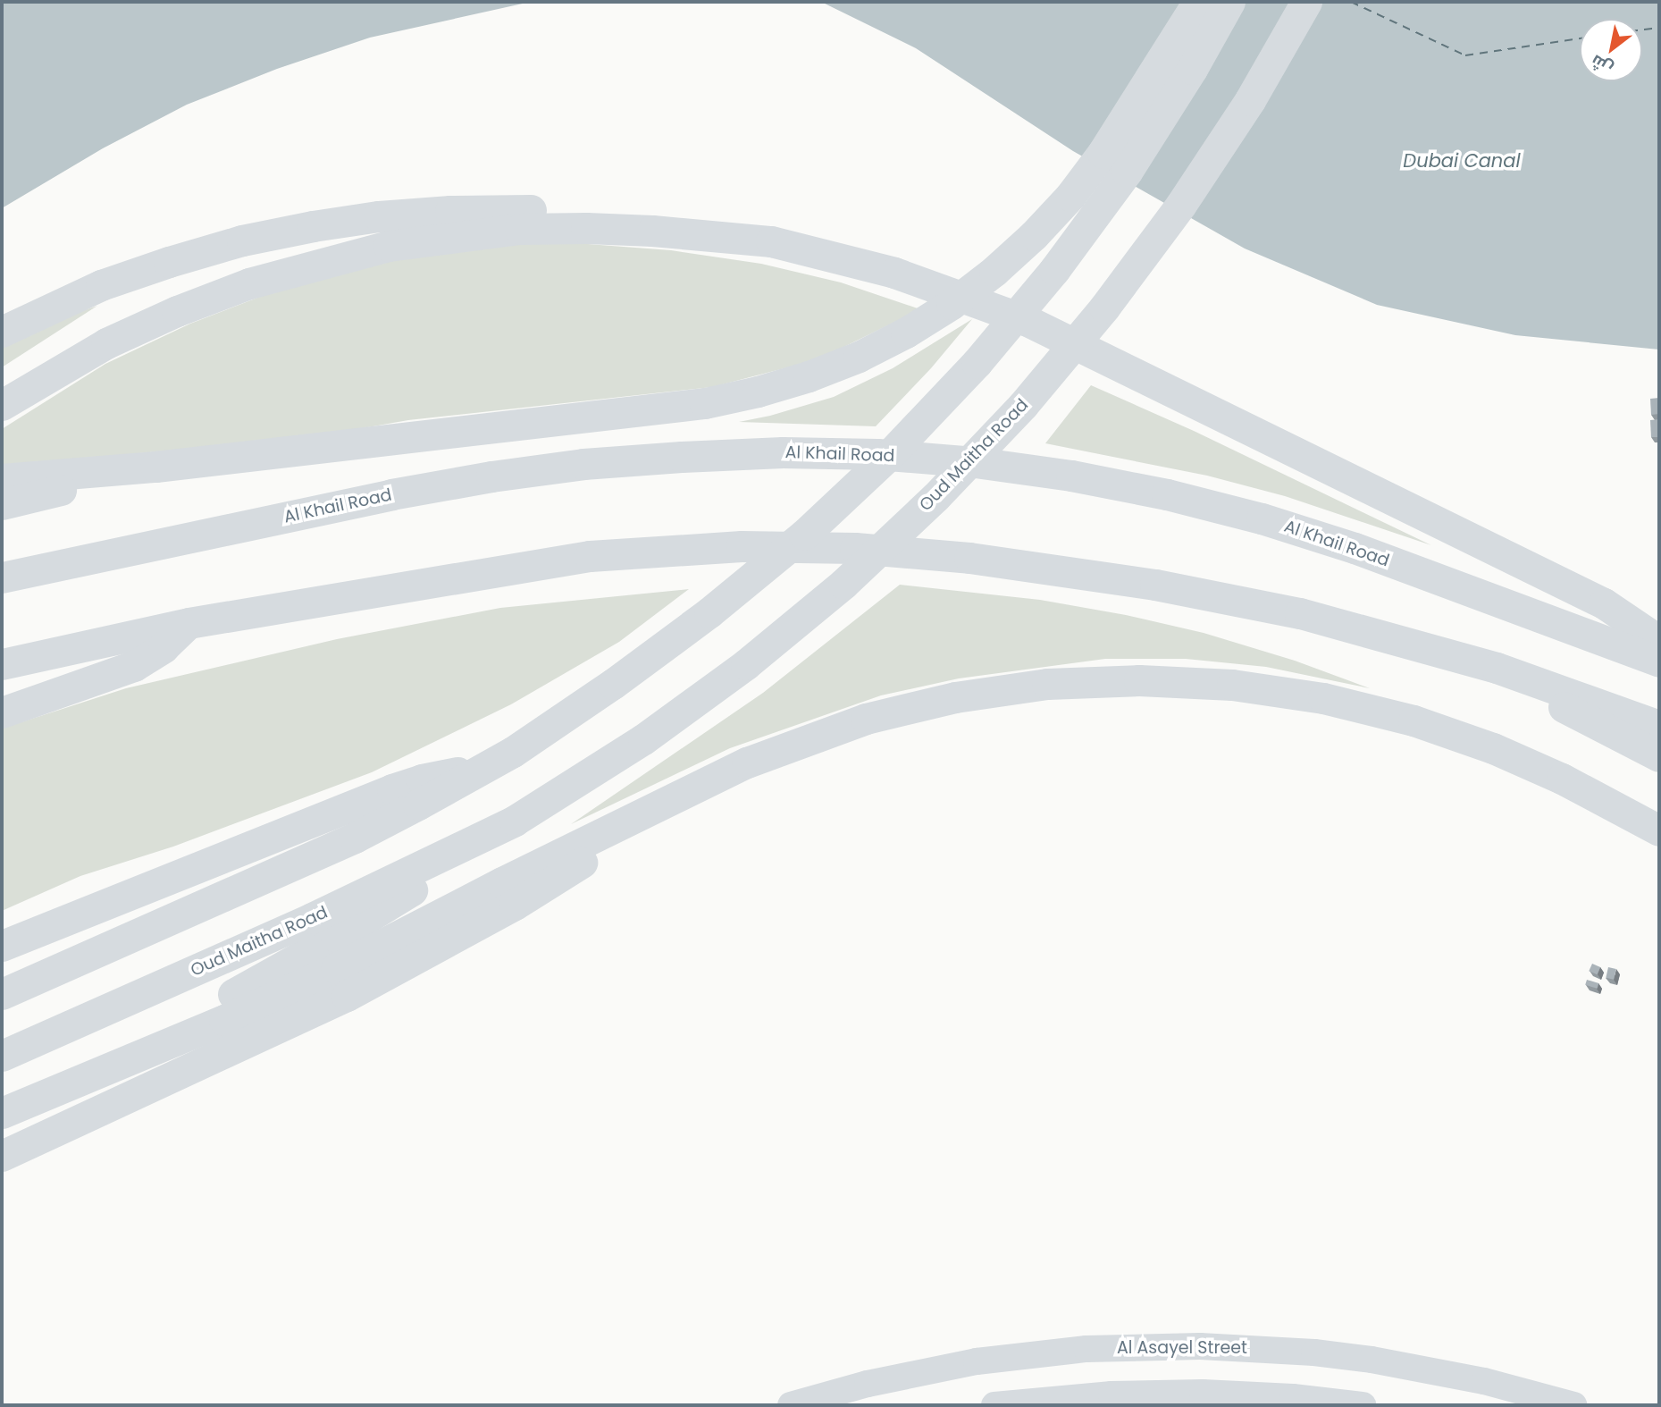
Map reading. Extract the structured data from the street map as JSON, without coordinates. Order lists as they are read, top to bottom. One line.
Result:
{"streets":{"highway":["Al Khail Road","Oud Maitha Road"],"main road":["Al Asayel Street"]},"water":["Dubai Canal"],"north":"bottom left"}
